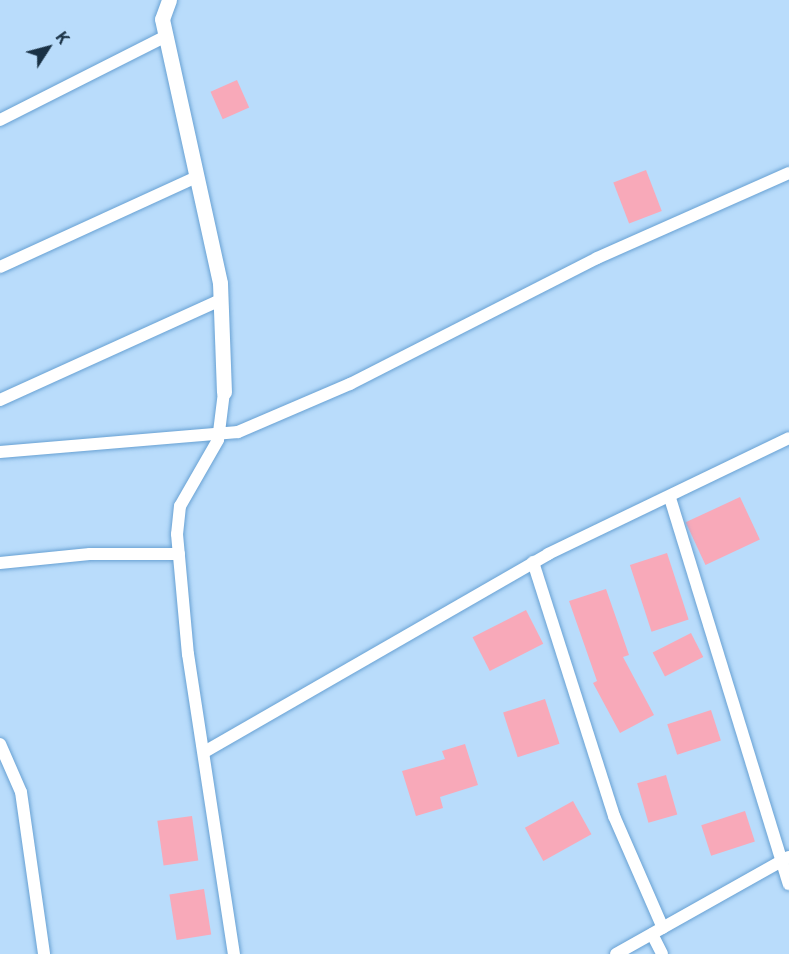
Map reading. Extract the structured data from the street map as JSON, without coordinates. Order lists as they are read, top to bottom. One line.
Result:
{"north":"top right"}
